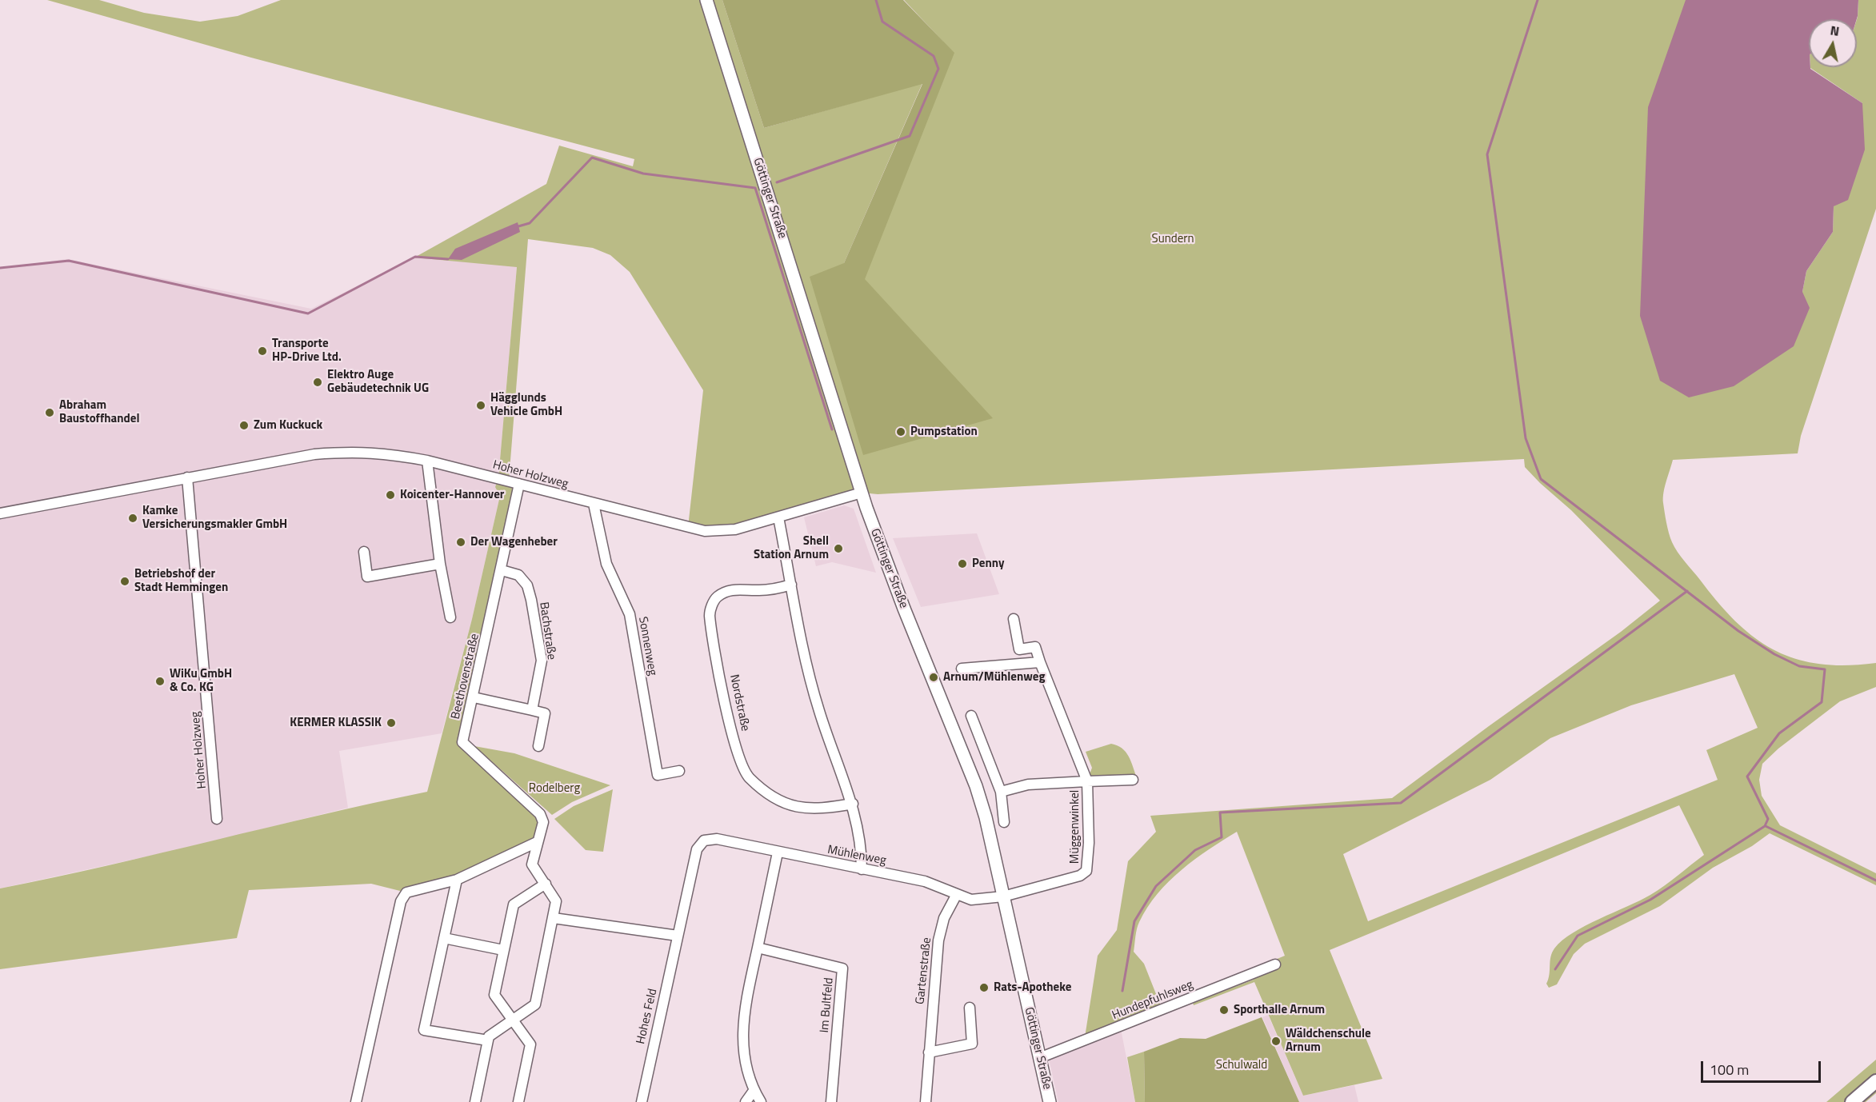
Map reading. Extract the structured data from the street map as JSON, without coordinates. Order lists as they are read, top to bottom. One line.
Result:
{"streets":{"street":["Göttinger Straße","Hoher Holzweg","Bachstraße","Sonnenweg","Beethovenstraße","Nordstraße","Müggenwinkel","Mühlenweg","Gartenstraße","Hundepfuhlsweg","Im Bultfeld","Hohes Feld"]},"crossings":[["Göttinger Straße","Hoher Holzweg"],["Göttinger Straße","Müggenwinkel"],["Göttinger Straße","Mühlenweg"],["Göttinger Straße","Hundepfuhlsweg"],["Hoher Holzweg","Sonnenweg"],["Hoher Holzweg","Beethovenstraße"],["Bachstraße","Beethovenstraße"],["Müggenwinkel","Mühlenweg"],["Mühlenweg","Gartenstraße"],["Mühlenweg","Hohes Feld"]],"parks":["Sundern","Rodelberg","Schulwald"],"places":["Transporte HP-Drive Ltd.","Elektro Auge Gebäudetechnik UG","Hägglunds Vehicle GmbH","Abraham Baustoffhandel","Zum Kuckuck","Pumpstation","Koicenter-Hannover","Kamke Versicherungsmakler GmbH","Der Wagenheber","Shell Station Arnum","Penny","Betriebshof der Stadt Hemmingen","Arnum/Mühlenweg","WiKu GmbH & Co. KG","KERMER KLASSIK","Rats-Apotheke","Sporthalle Arnum","Wäldchenschule Arnum"],"scale_bar":"100 m","north":"top"}
